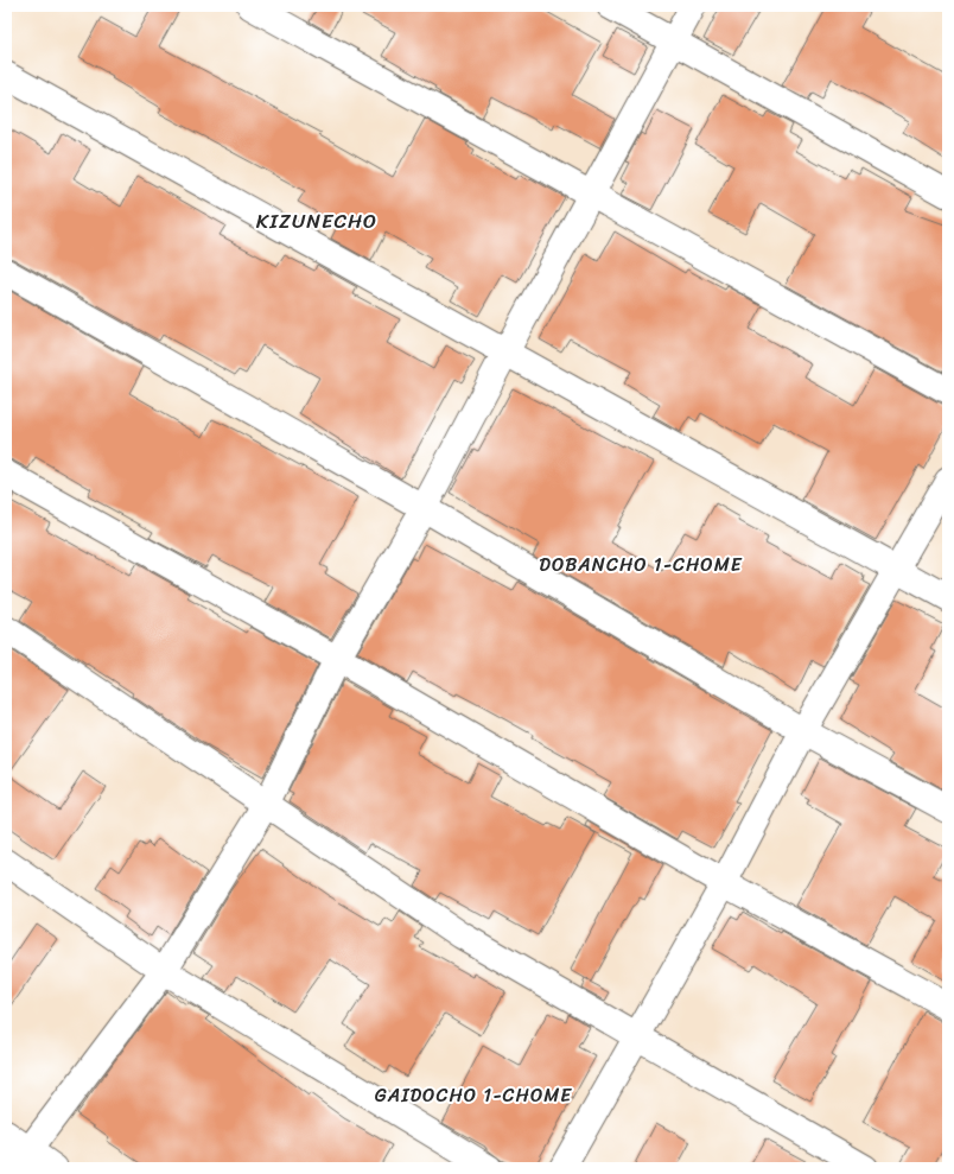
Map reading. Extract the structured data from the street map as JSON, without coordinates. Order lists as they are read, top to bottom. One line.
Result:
{"districts":["KIZUNECHO","DOBANCHO 1-CHOME","GAIDOCHO 1-CHOME"]}
